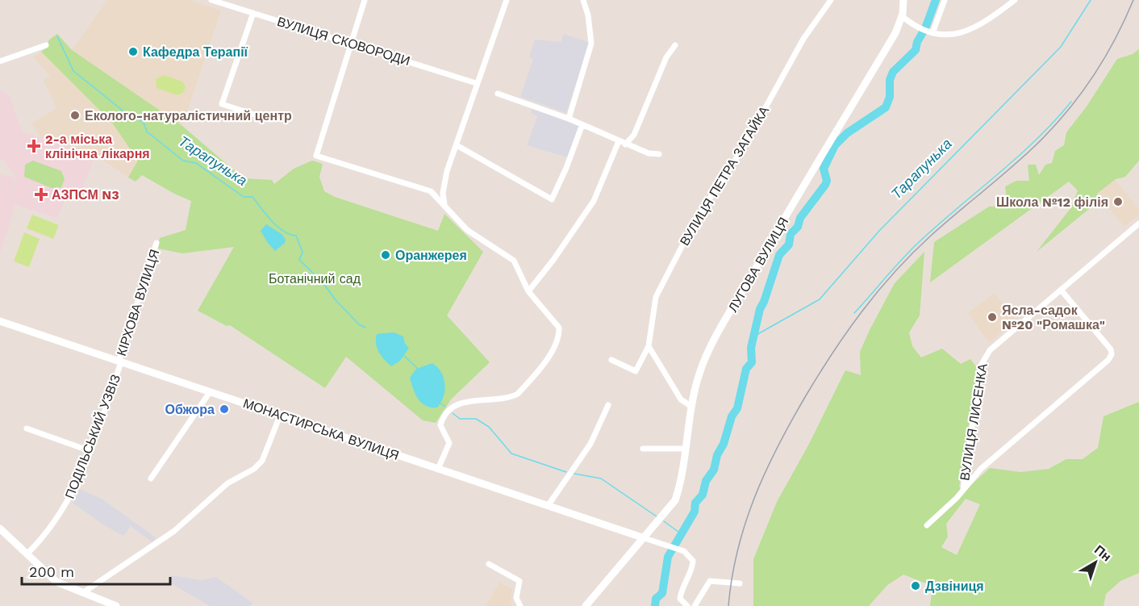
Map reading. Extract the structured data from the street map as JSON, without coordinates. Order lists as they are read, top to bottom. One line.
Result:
{"streets":{"street":["ВУЛИЦЯ СКОВОРОДИ","ВУЛИЦЯ ПЕТРА ЗАГАЙКА","ЛУГОВА ВУЛИЦЯ","КІРХОВА ВУЛИЦЯ","ВУЛИЦЯ ЛИСЕНКА","МОНАСТИРСЬКА ВУЛИЦЯ","ПОДІЛЬСЬКИЙ УЗВІЗ"]},"crossings":[["ЛУГОВА ВУЛИЦЯ","МОНАСТИРСЬКА ВУЛИЦЯ"],["КІРХОВА ВУЛИЦЯ","МОНАСТИРСЬКА ВУЛИЦЯ"],["КІРХОВА ВУЛИЦЯ","ПОДІЛЬСЬКИЙ УЗВІЗ"],["МОНАСТИРСЬКА ВУЛИЦЯ","ПОДІЛЬСЬКИЙ УЗВІЗ"]],"water":["Тарапунька"],"parks":["Ботанічний сад"],"places":{"other":["Кафедра Терапії","Еколого-натуралістичний центр","Школа №12 філія","Оранжерея","Ясла-садок №20 \"Ромашка\"","Обжора","Дзвіниця"],"health":["2-а міська клінічна лікарня","АЗПСМ N3"]},"scale_bar":"200 m","north":"top right"}
